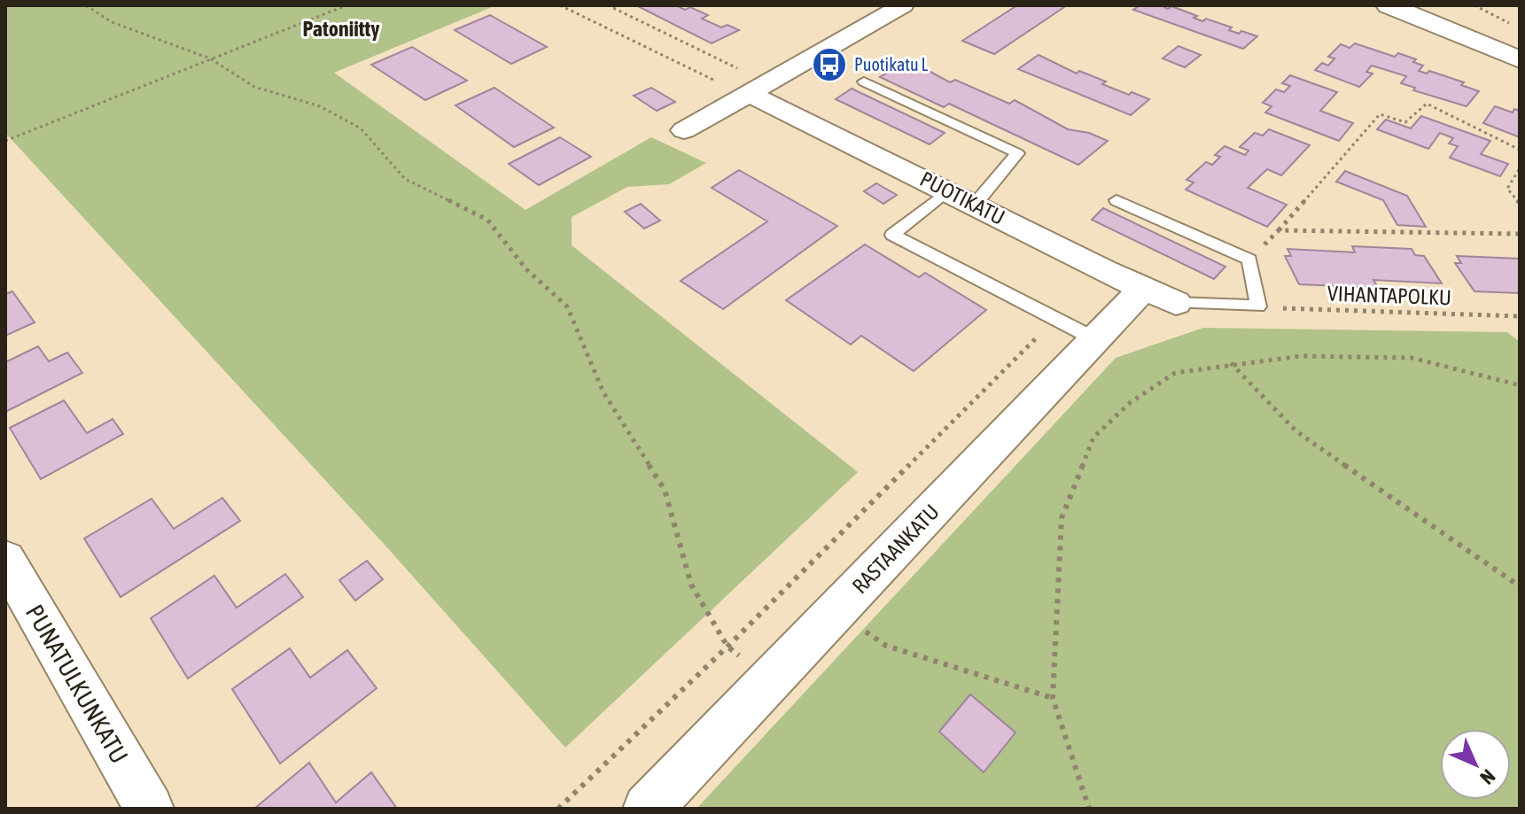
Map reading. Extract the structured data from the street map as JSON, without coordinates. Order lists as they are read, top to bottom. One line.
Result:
{"streets":{"street":["PUOTIKATU","RASTAANKATU","PUNATULKUNKATU"],"path":["VIHANTAPOLKU"]},"crossings":[["PUOTIKATU","RASTAANKATU"]],"districts":["Patoniitty"],"places":{"bus stop":["Puotikatu L"]},"north":"bottom right"}
